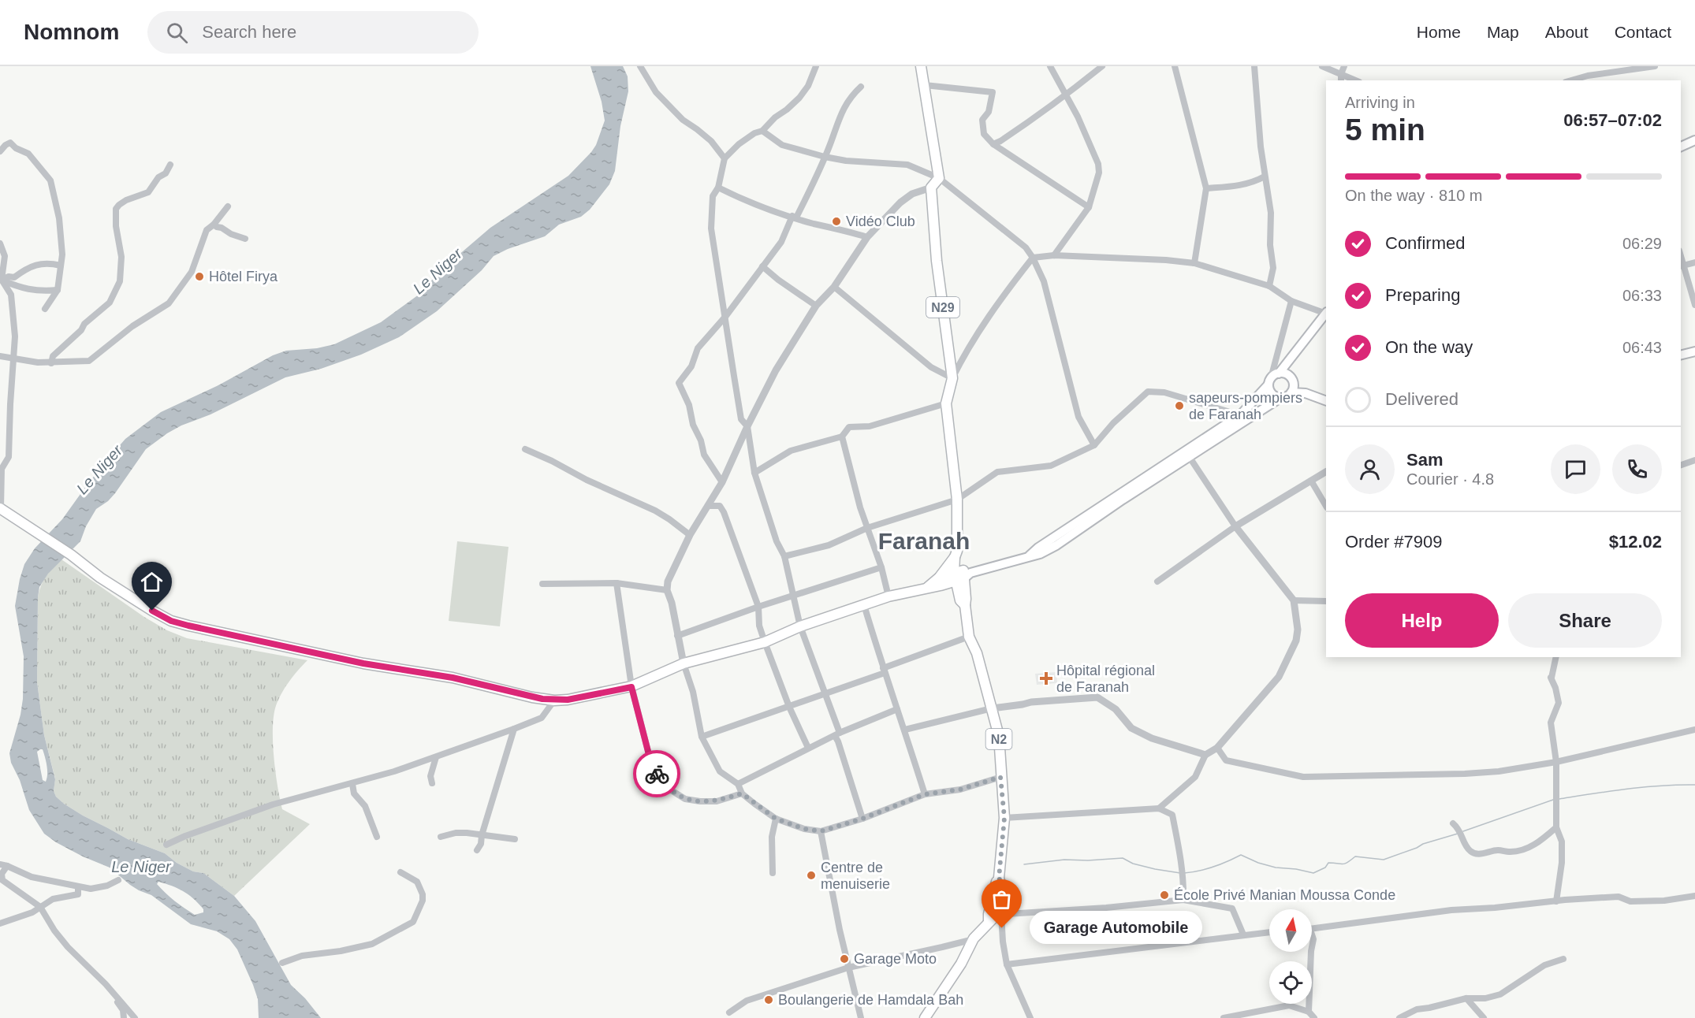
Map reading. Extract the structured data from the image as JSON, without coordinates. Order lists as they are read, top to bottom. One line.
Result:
{"streets":{"main road":["N29","N2"]},"crossings":[["N29","N2"]],"districts":["Faranah"],"water":["Le Niger"],"places":{"other":["Vidéo Club","Hôtel Firya","sapeurs-pompiers de Faranah","Centre de menuiserie","École Privé Manian Moussa Conde","Garage Automobile","Garage Moto","Boulangerie de Hamdala Bah"],"health":["Hôpital régional de Faranah"]},"north":"top","page":{"header":"Nomnom","search":"Search here","nav":["Home","Map","About","Contact"],"heading":["5 min","Arriving in","06:57–07:02"],"panel":["Sam","Courier · 4.8","Order #7909","$12.02"],"bar":"On the way · 810 m","list":[["Confirmed","06:29"],["Preparing","06:33"],["On the way","06:43"],"Delivered"],"buttons":["Help","Share"],"bubble":"Garage Automobile"}}
